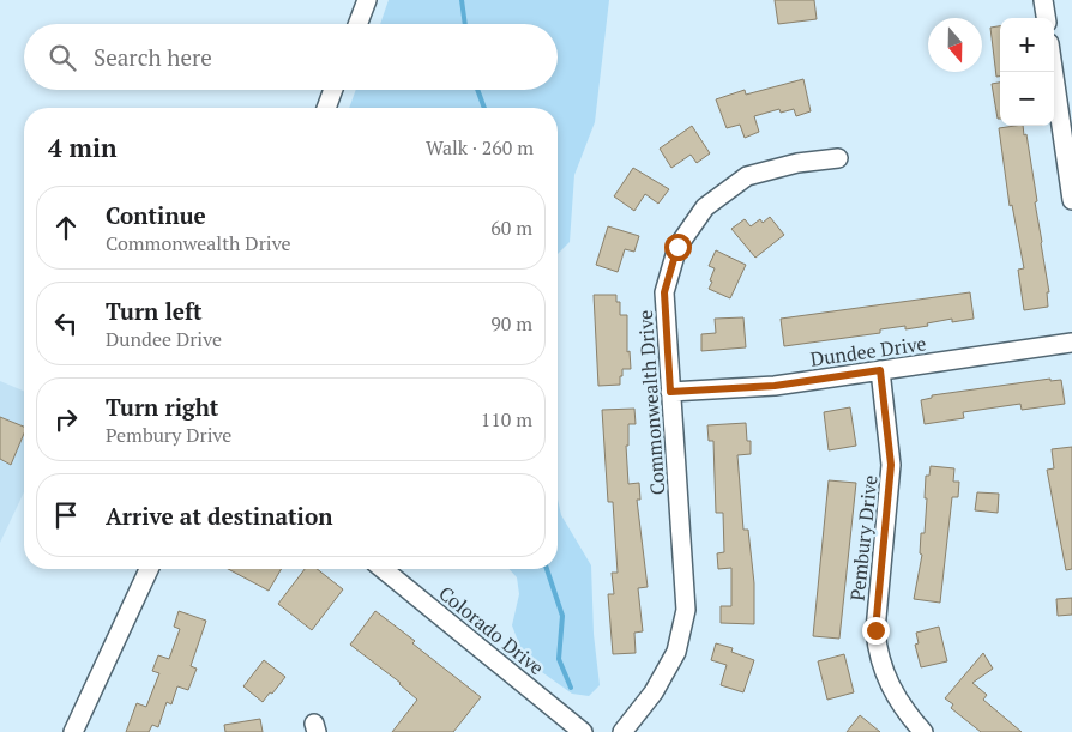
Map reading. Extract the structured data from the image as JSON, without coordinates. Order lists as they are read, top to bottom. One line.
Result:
{"streets":{"street":["Dundee Drive","Commonwealth Drive","Pembury Drive","Colorado Drive"]},"crossings":[["Dundee Drive","Commonwealth Drive"],["Dundee Drive","Pembury Drive"]],"north":"bottom","page":{"map_buttons":["+","−"],"search":"Search here","heading":["4 min","Walk · 260 m"],"list":[["Continue","Commonwealth Drive","60 m"],["Turn left","Dundee Drive","90 m"],["Turn right","Pembury Drive","110 m"],"Arrive at destination"]}}
